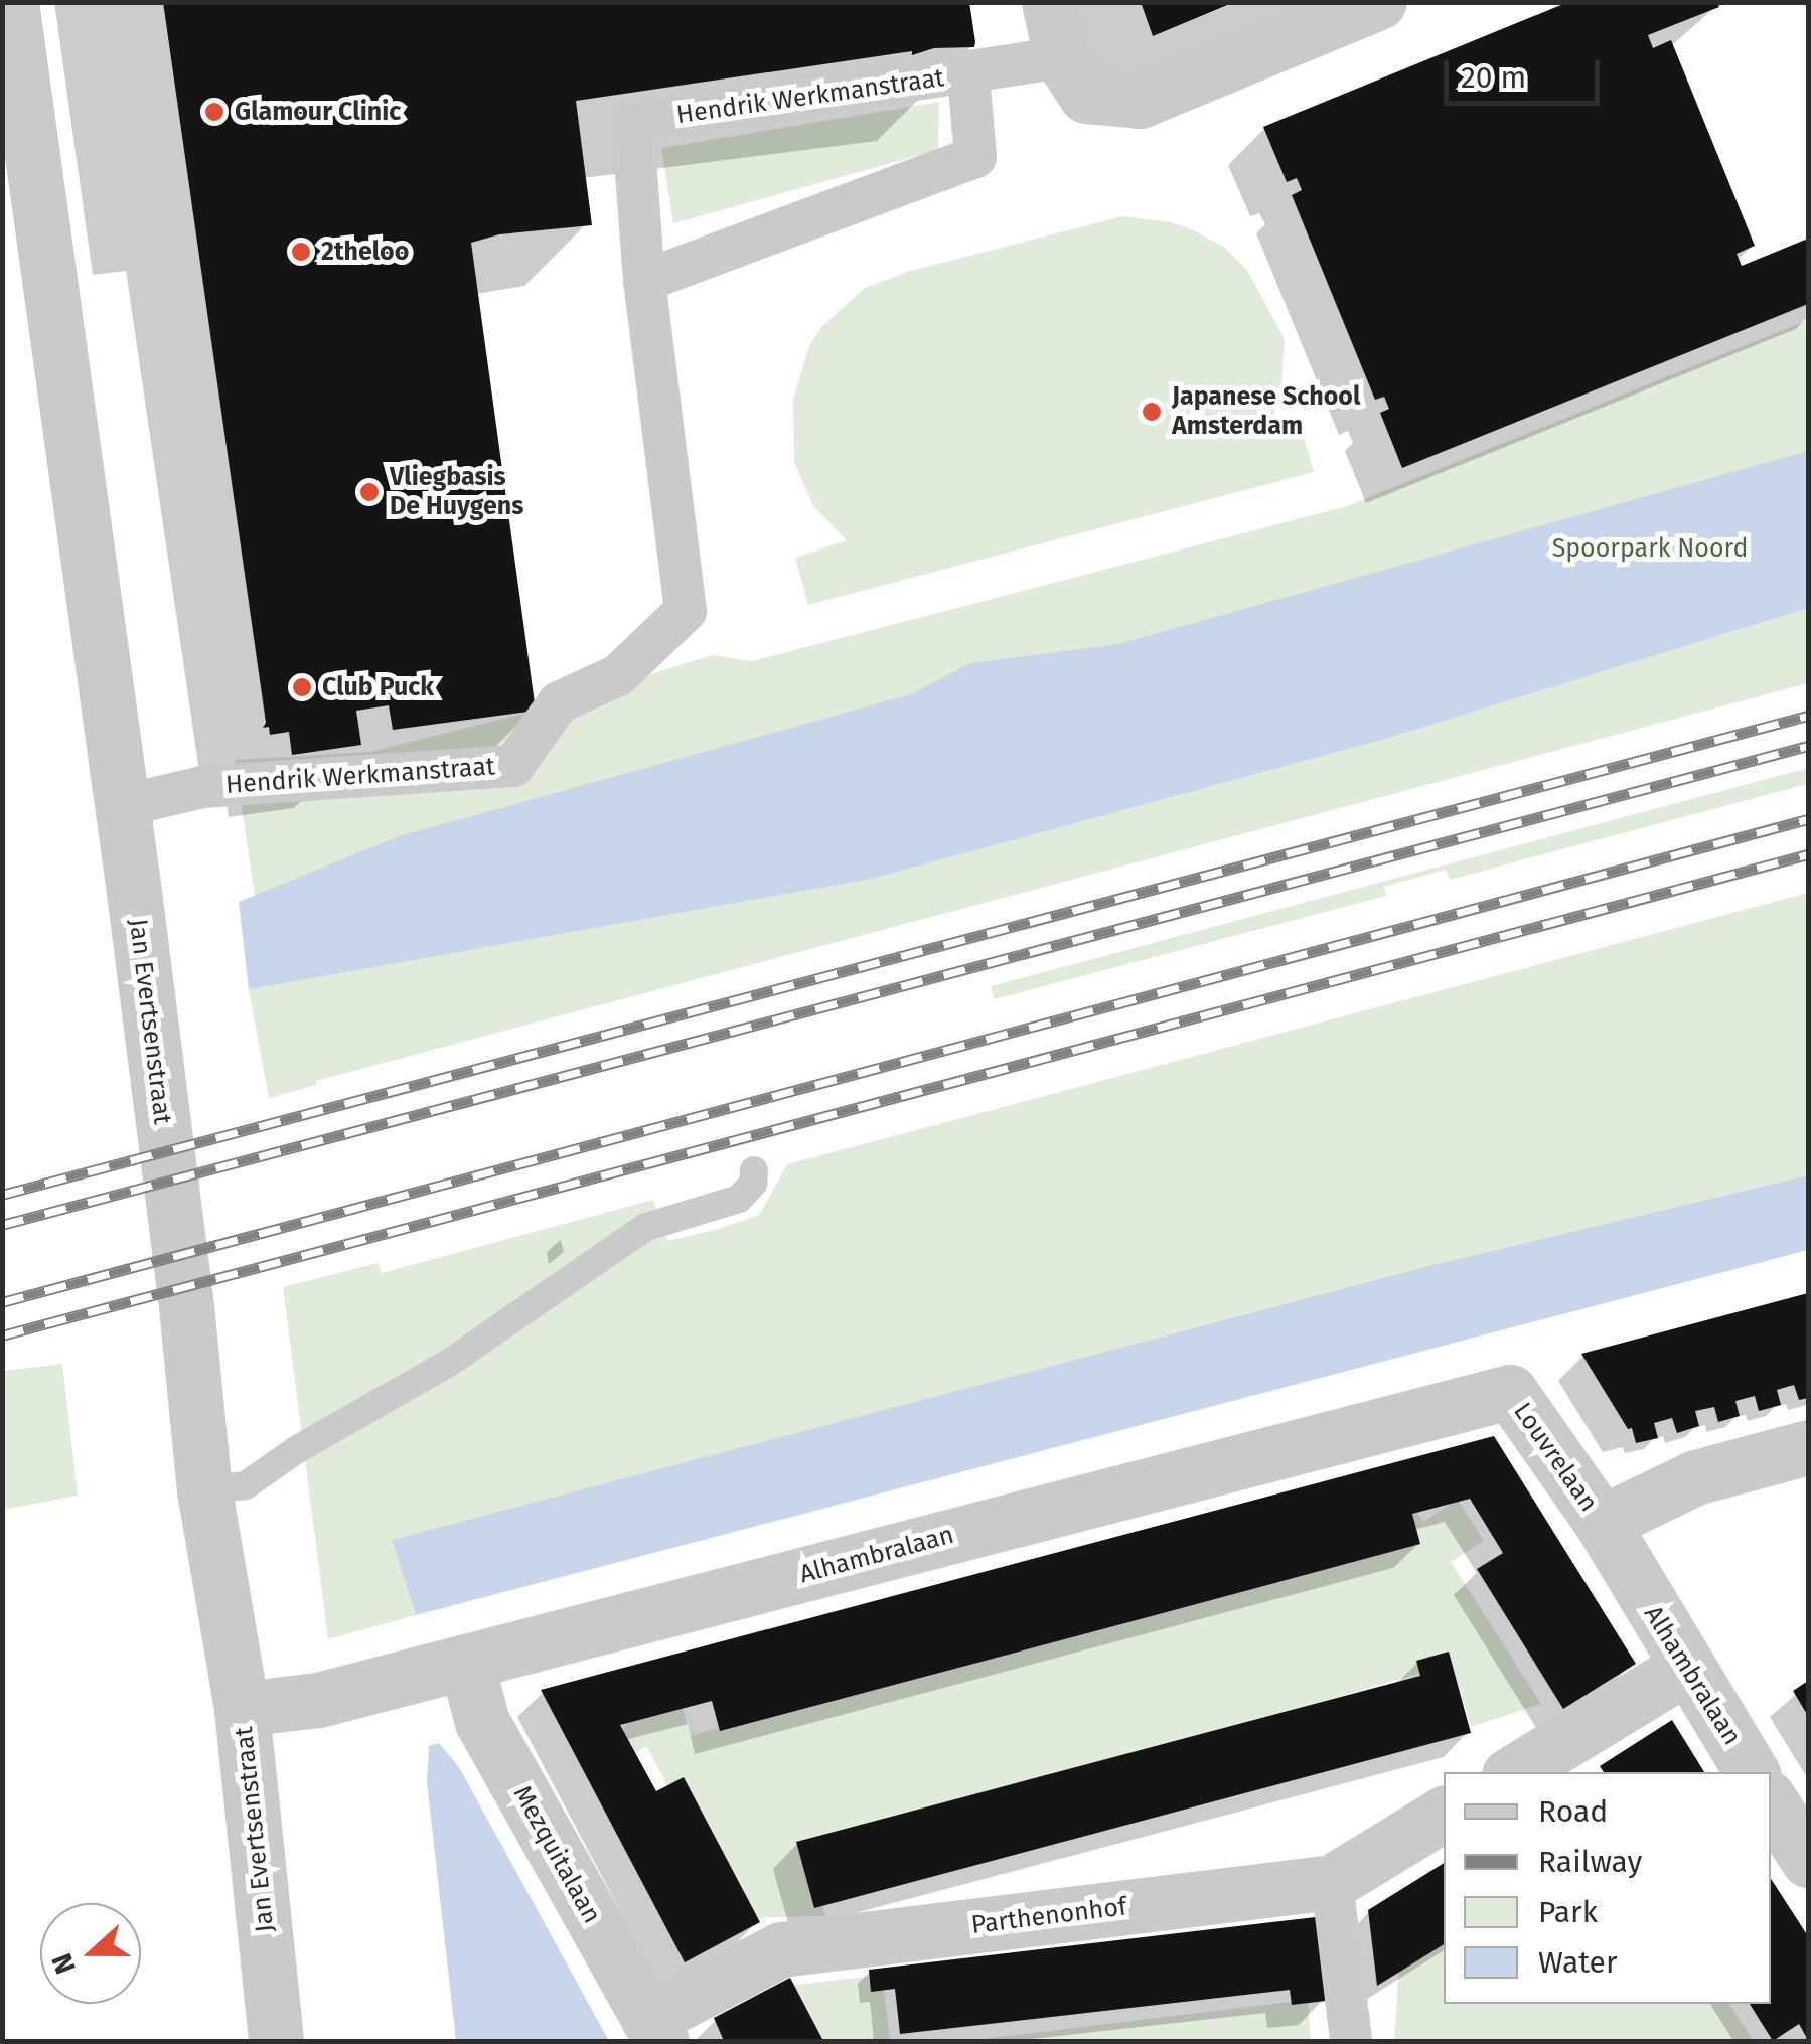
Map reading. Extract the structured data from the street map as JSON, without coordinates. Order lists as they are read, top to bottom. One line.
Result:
{"streets":{"street":["Hendrik Werkmanstraat","Jan Evertsenstraat","Louvrelaan","Alhambralaan","Mezquitalaan","Parthenonhof"]},"crossings":[["Hendrik Werkmanstraat","Jan Evertsenstraat"],["Jan Evertsenstraat","Alhambralaan"],["Louvrelaan","Alhambralaan"],["Alhambralaan","Mezquitalaan"],["Mezquitalaan","Parthenonhof"]],"parks":["Spoorpark Noord"],"places":["Glamour Clinic","2theloo","Japanese School Amsterdam","Vliegbasis De Huygens","Club Puck"],"legend":["Road","Railway","Park","Water"],"scale_bar":"20 m","north":"left"}
